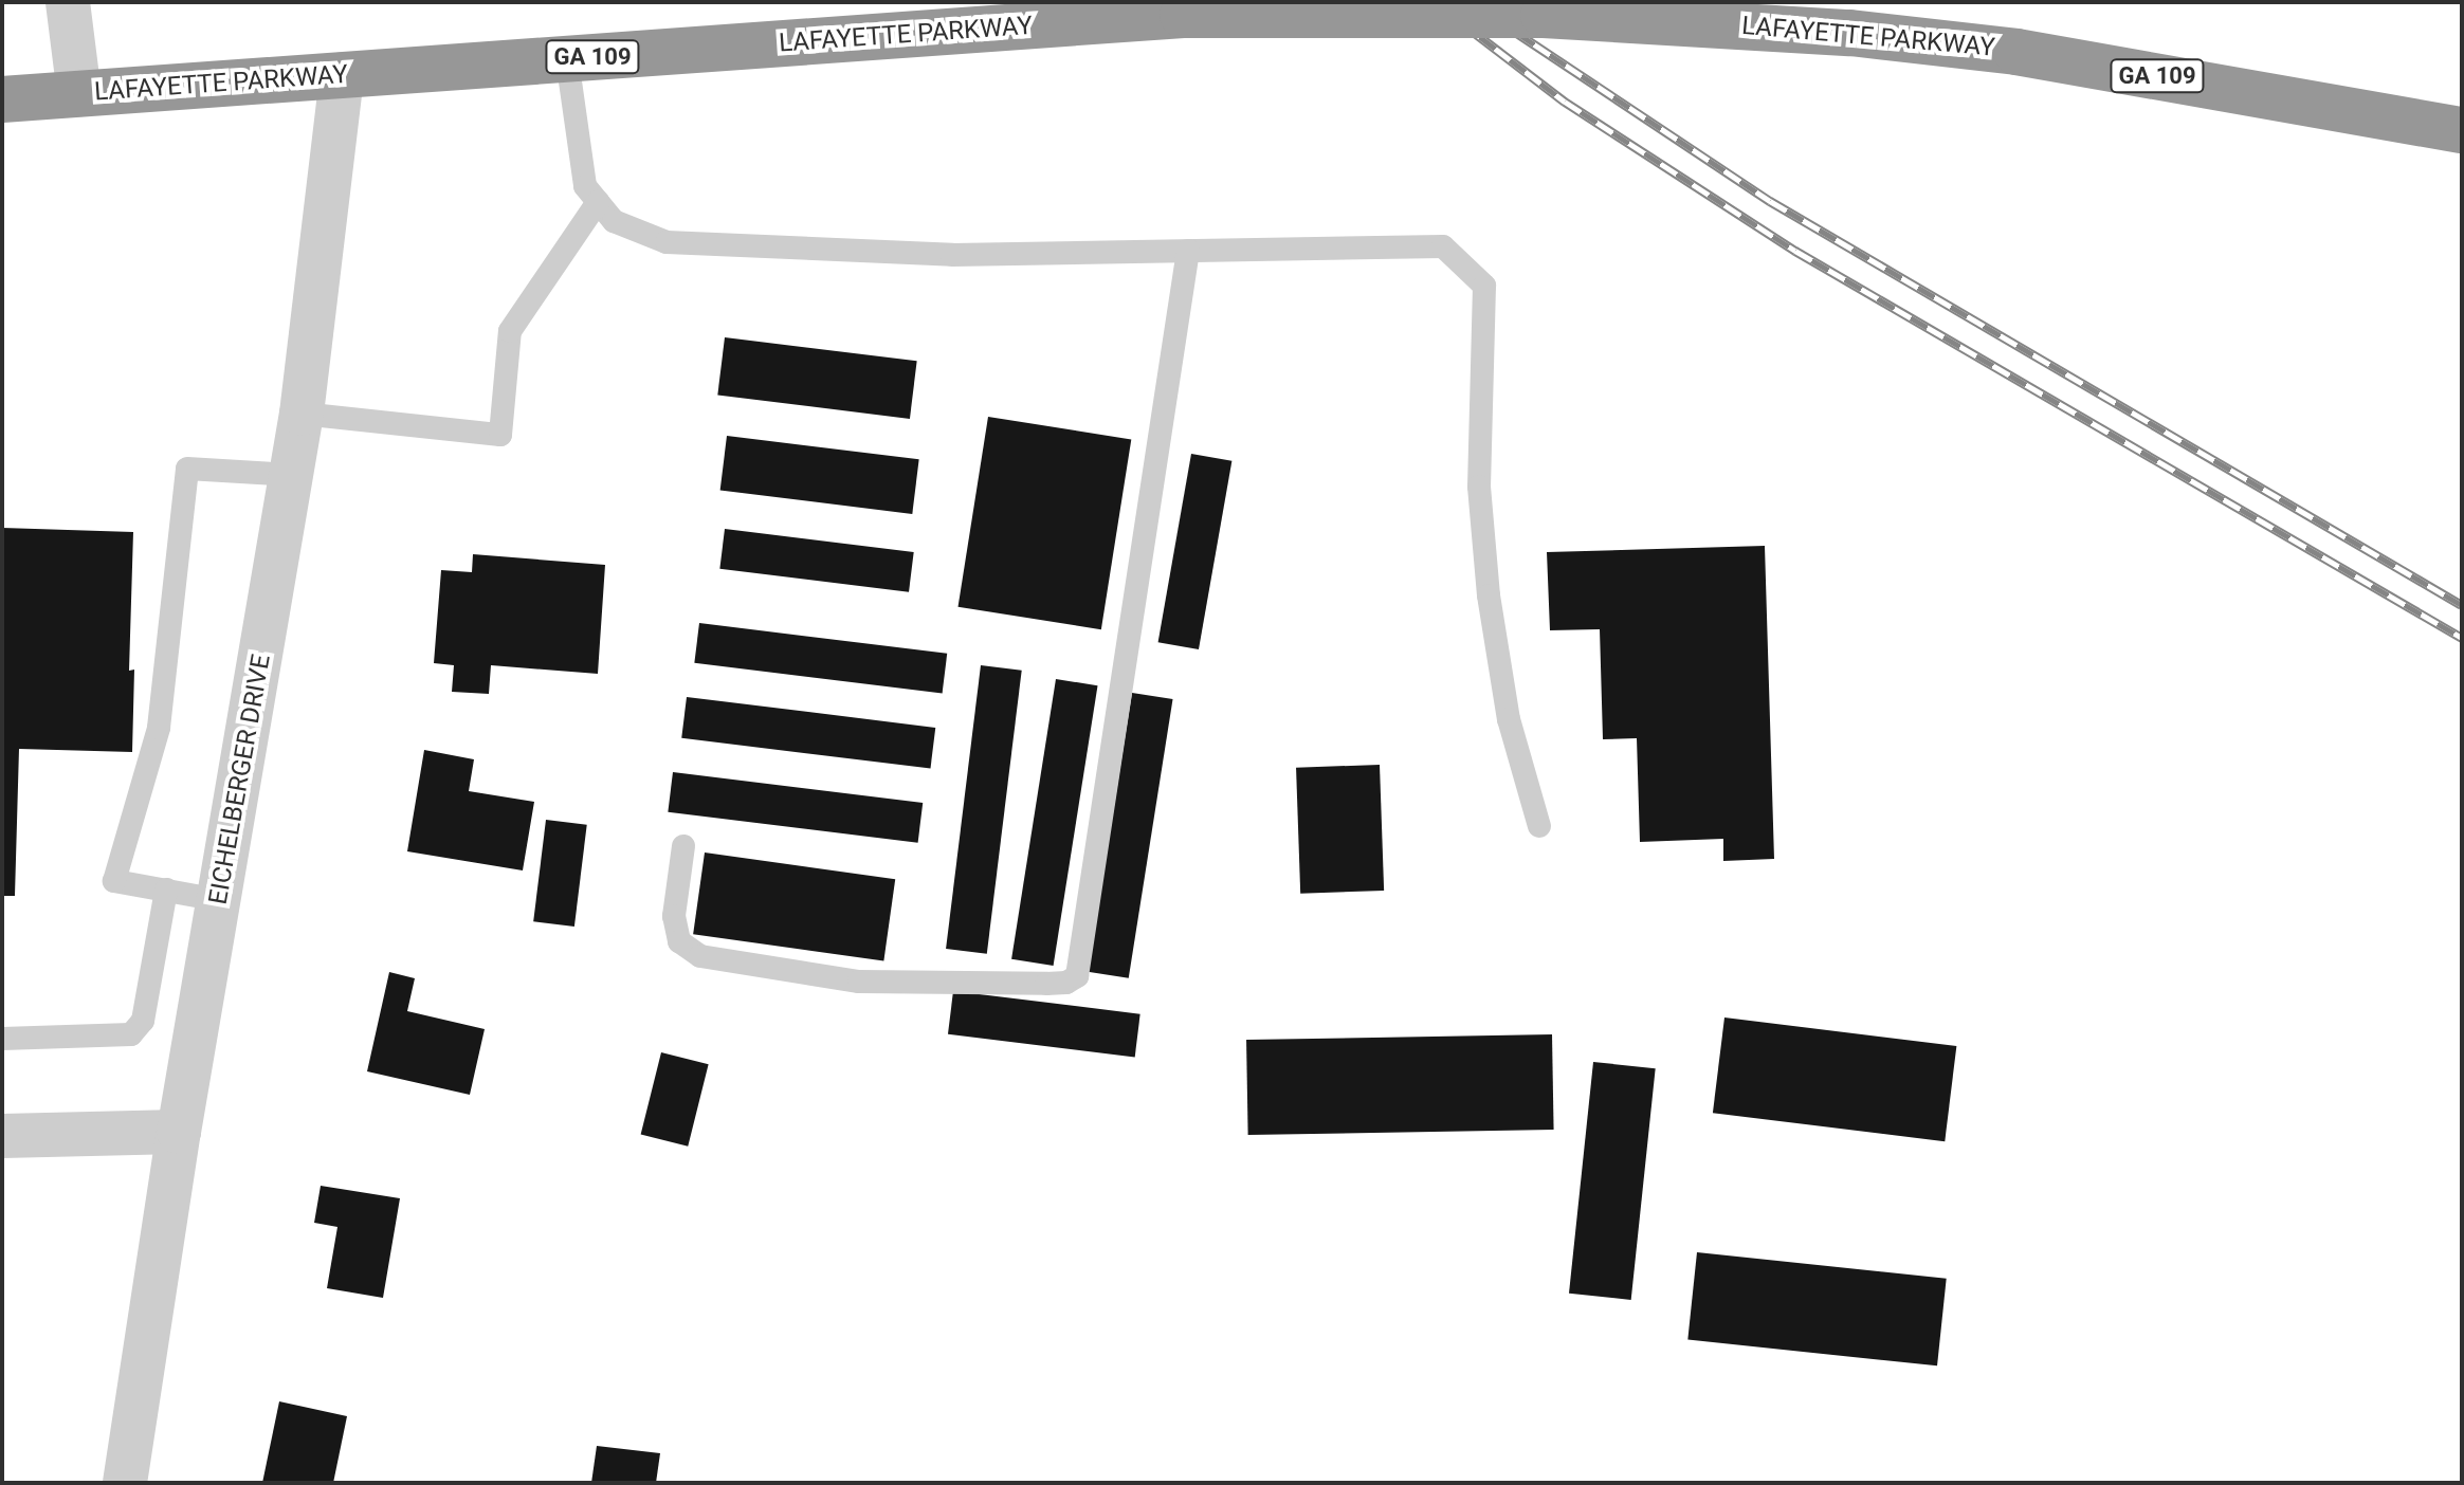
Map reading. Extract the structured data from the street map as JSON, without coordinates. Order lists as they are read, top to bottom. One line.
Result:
{"streets":{"highway":["LAFAYETTE PARKWAY","GA 109"],"street":["EICHELBERGER DRIVE"]},"crossings":[["LAFAYETTE PARKWAY","EICHELBERGER DRIVE"]]}
